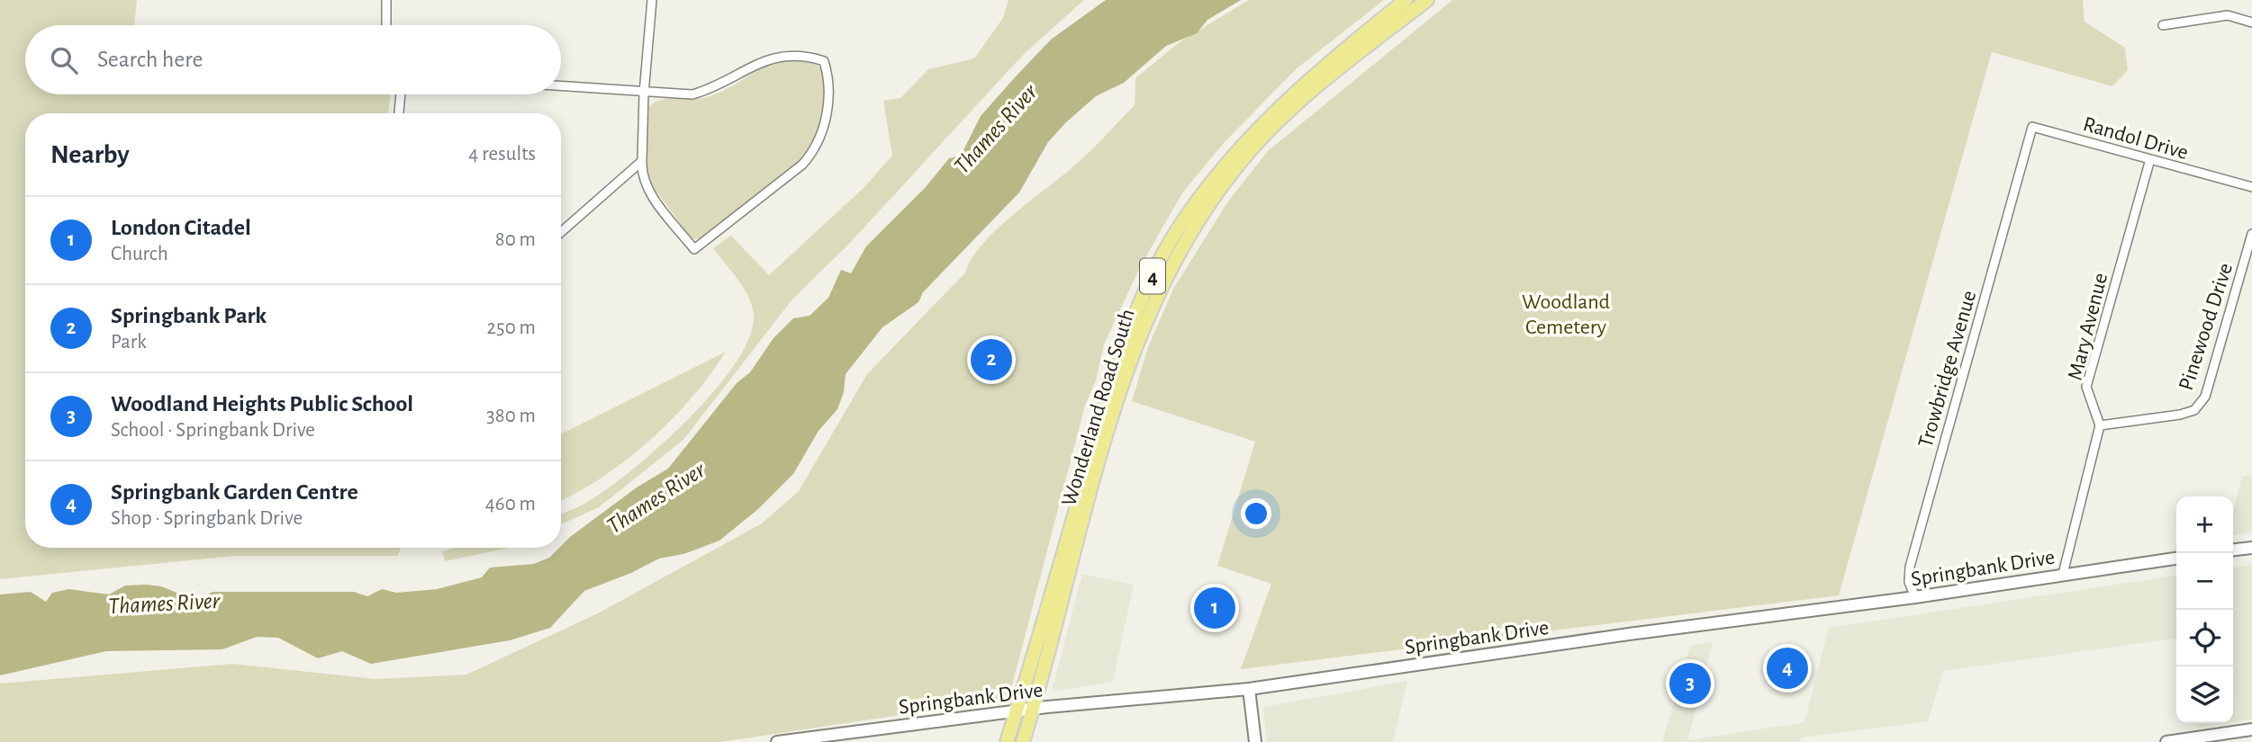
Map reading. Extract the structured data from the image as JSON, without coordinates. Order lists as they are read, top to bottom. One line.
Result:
{"streets":{"main road":["4","Wonderland Road South","Springbank Drive"],"street":["Randol Drive","Mary Avenue","Pinewood Drive","Trowbridge Avenue"]},"crossings":[["Randol Drive","Mary Avenue"],["Randol Drive","Trowbridge Avenue"],["Mary Avenue","Pinewood Drive"],["Trowbridge Avenue","Springbank Drive"],["Wonderland Road South","Springbank Drive"]],"water":["Thames River"],"parks":["Woodland Cemetery"],"page":{"search":"Search here","heading":["Nearby","4 results"],"list":[{"mark":"1","name":"London Citadel","note":"Church","value":"80 m"},{"mark":"2","name":"Springbank Park","note":"Park","value":"250 m"},{"mark":"3","name":"Woodland Heights Public School","note":"School · Springbank Drive","value":"380 m"},{"mark":"4","name":"Springbank Garden Centre","note":"Shop · Springbank Drive","value":"460 m"}],"pins":["2","1","4","3"],"map_buttons":["+","−"]}}
